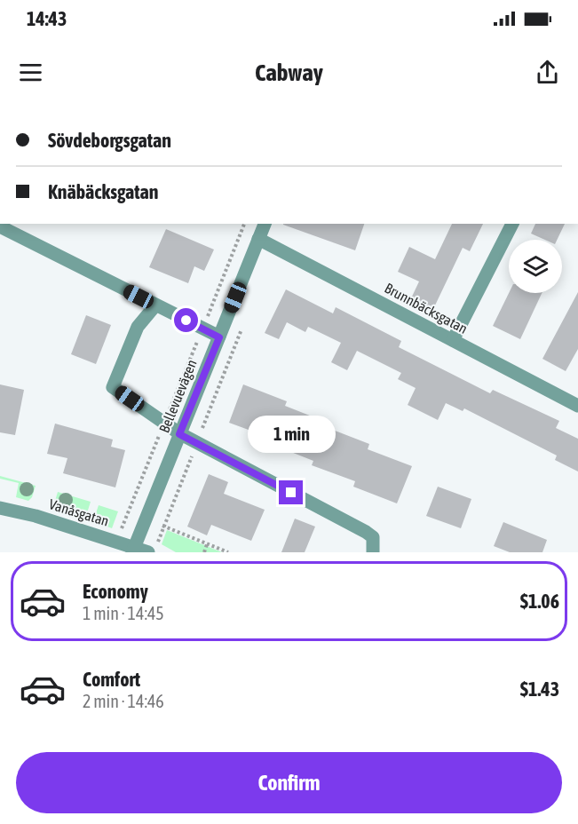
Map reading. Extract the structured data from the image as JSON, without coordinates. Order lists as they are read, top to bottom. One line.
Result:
{"streets":{"street":["Brunnbäcksgatan","Bellevuevägen","Vanåsgatan"]},"crossings":[["Brunnbäcksgatan","Bellevuevägen"],["Bellevuevägen","Vanåsgatan"]],"page":{"status":"14:43","header":"Cabway","banner":["Sövdeborgsgatan","Knäbäcksgatan"],"bubble":"1 min","list":[{"name":"Economy","note":"1 min · 14:45","value":"$1.06"},{"name":"Comfort","note":"2 min · 14:46","value":"$1.43"}],"buttons":"Confirm"}}
